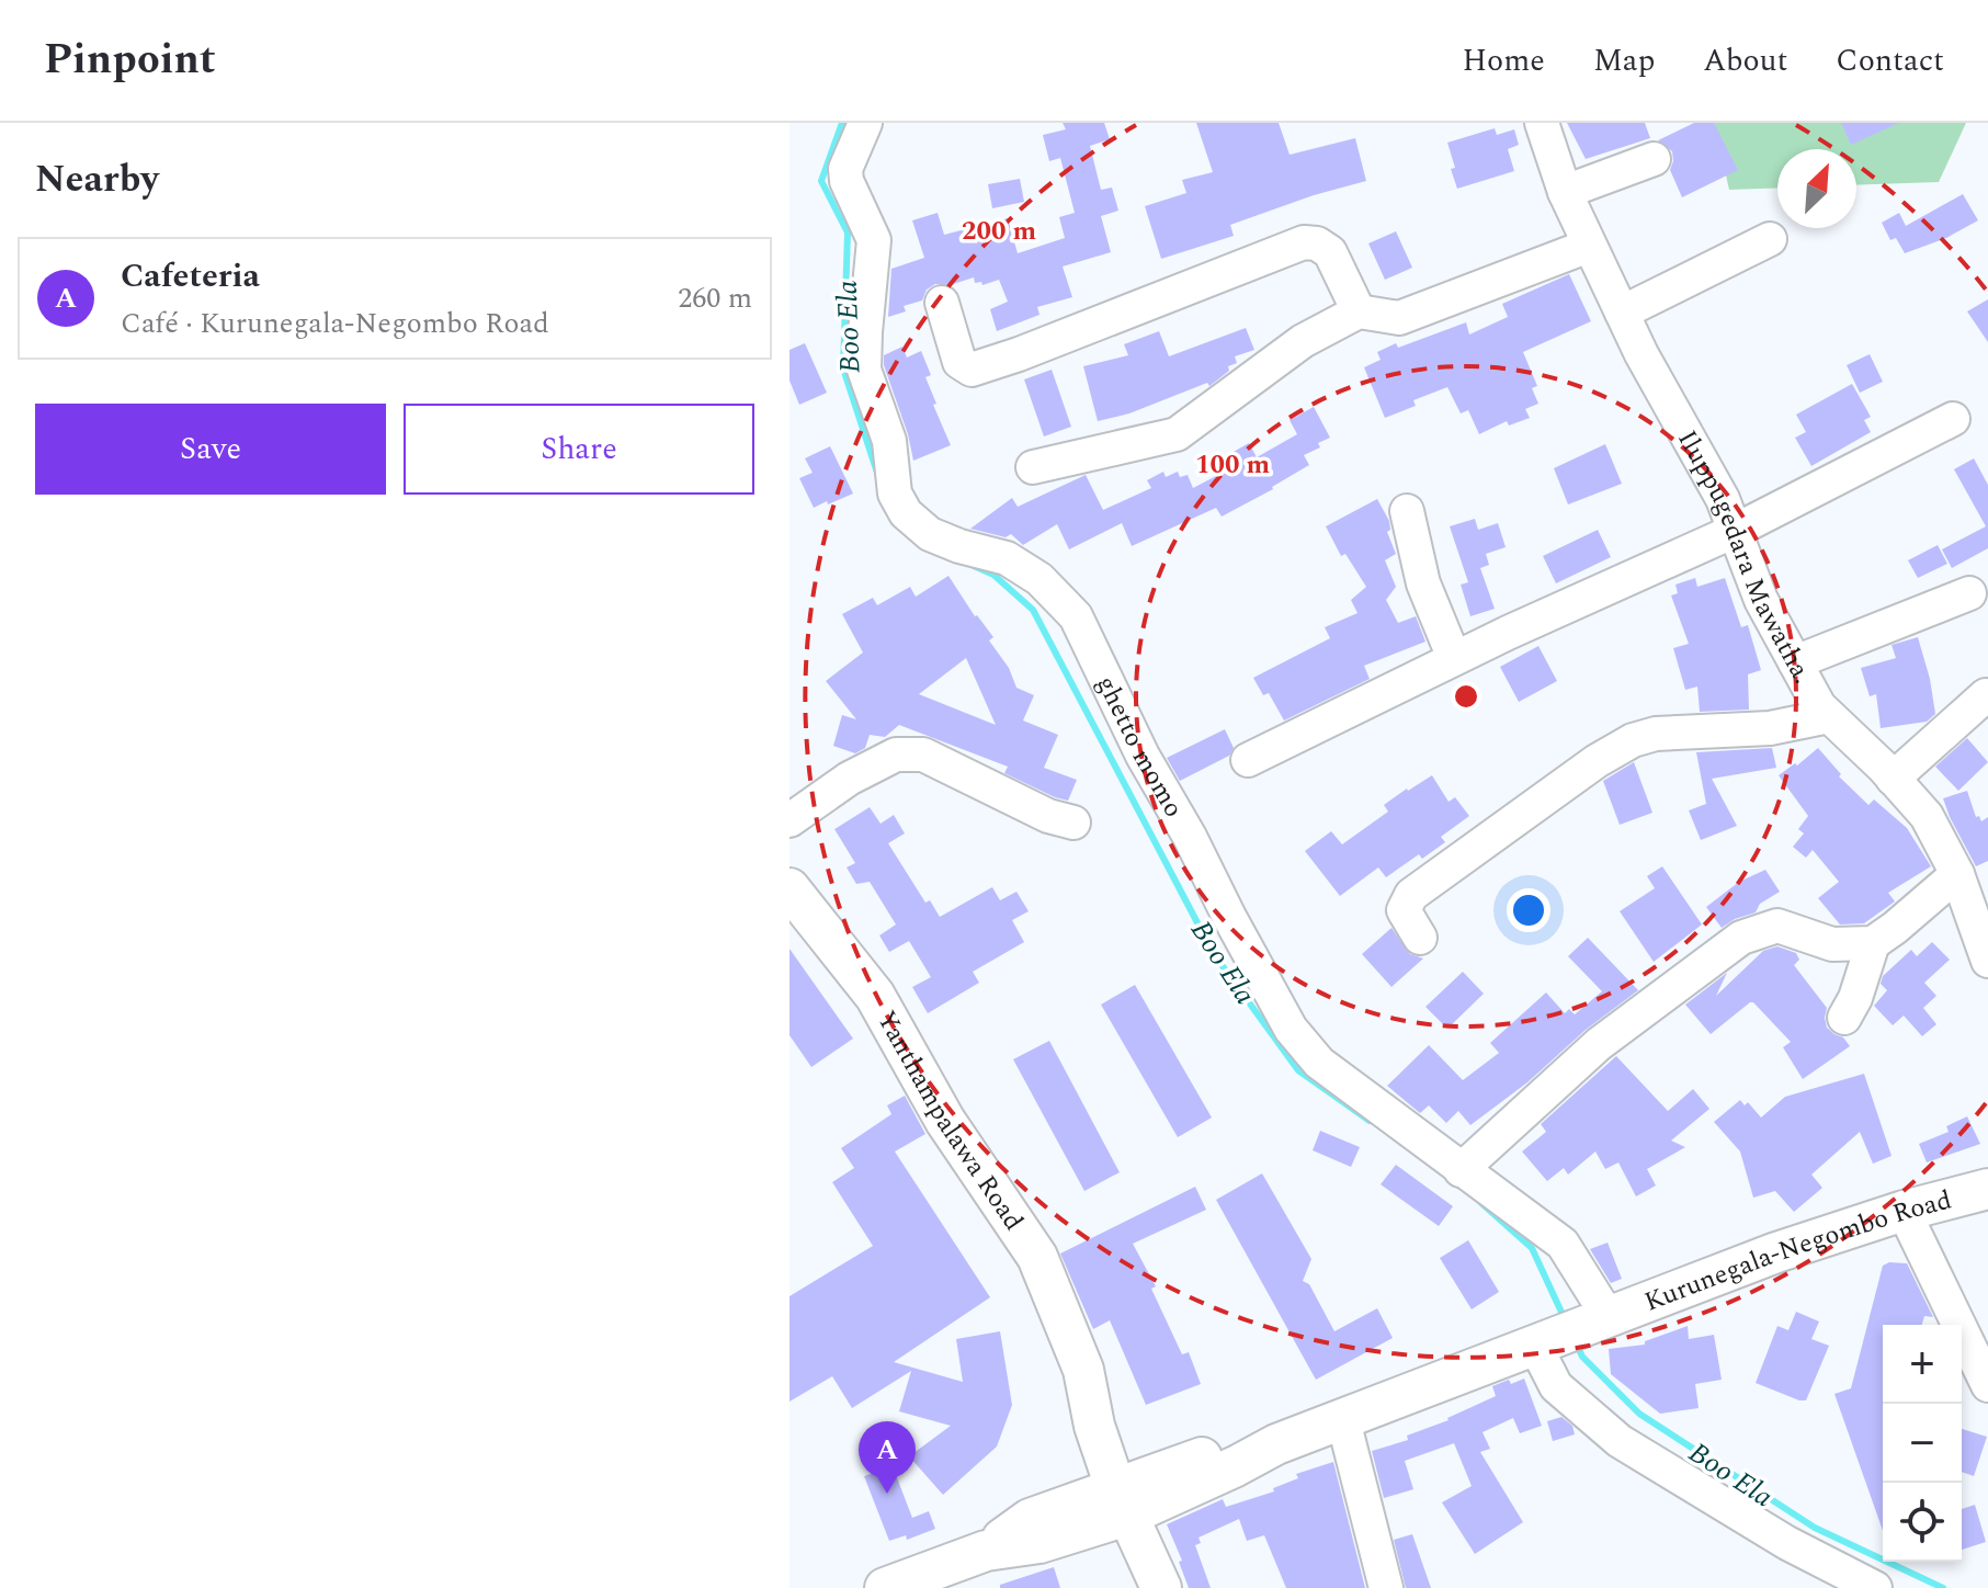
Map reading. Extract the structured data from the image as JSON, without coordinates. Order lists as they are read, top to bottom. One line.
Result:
{"streets":{"main road":["Yanthampalawa Road","Kurunegala-Negombo Road"],"street":["Iluppugedara Mawatha.","ghetto momo"]},"crossings":[["ghetto momo","Kurunegala-Negombo Road"]],"water":["Boo Ela"],"north":"top right","page":{"header":"Pinpoint","nav":["Home","Map","About","Contact"],"heading":"Nearby","list":[{"mark":"A","name":"Cafeteria","note":"Café · Kurunegala-Negombo Road","value":"260 m"}],"buttons":["Save","Share"],"map_buttons":["+","−"],"pins":"A"},"rings":["200 m","100 m"]}
